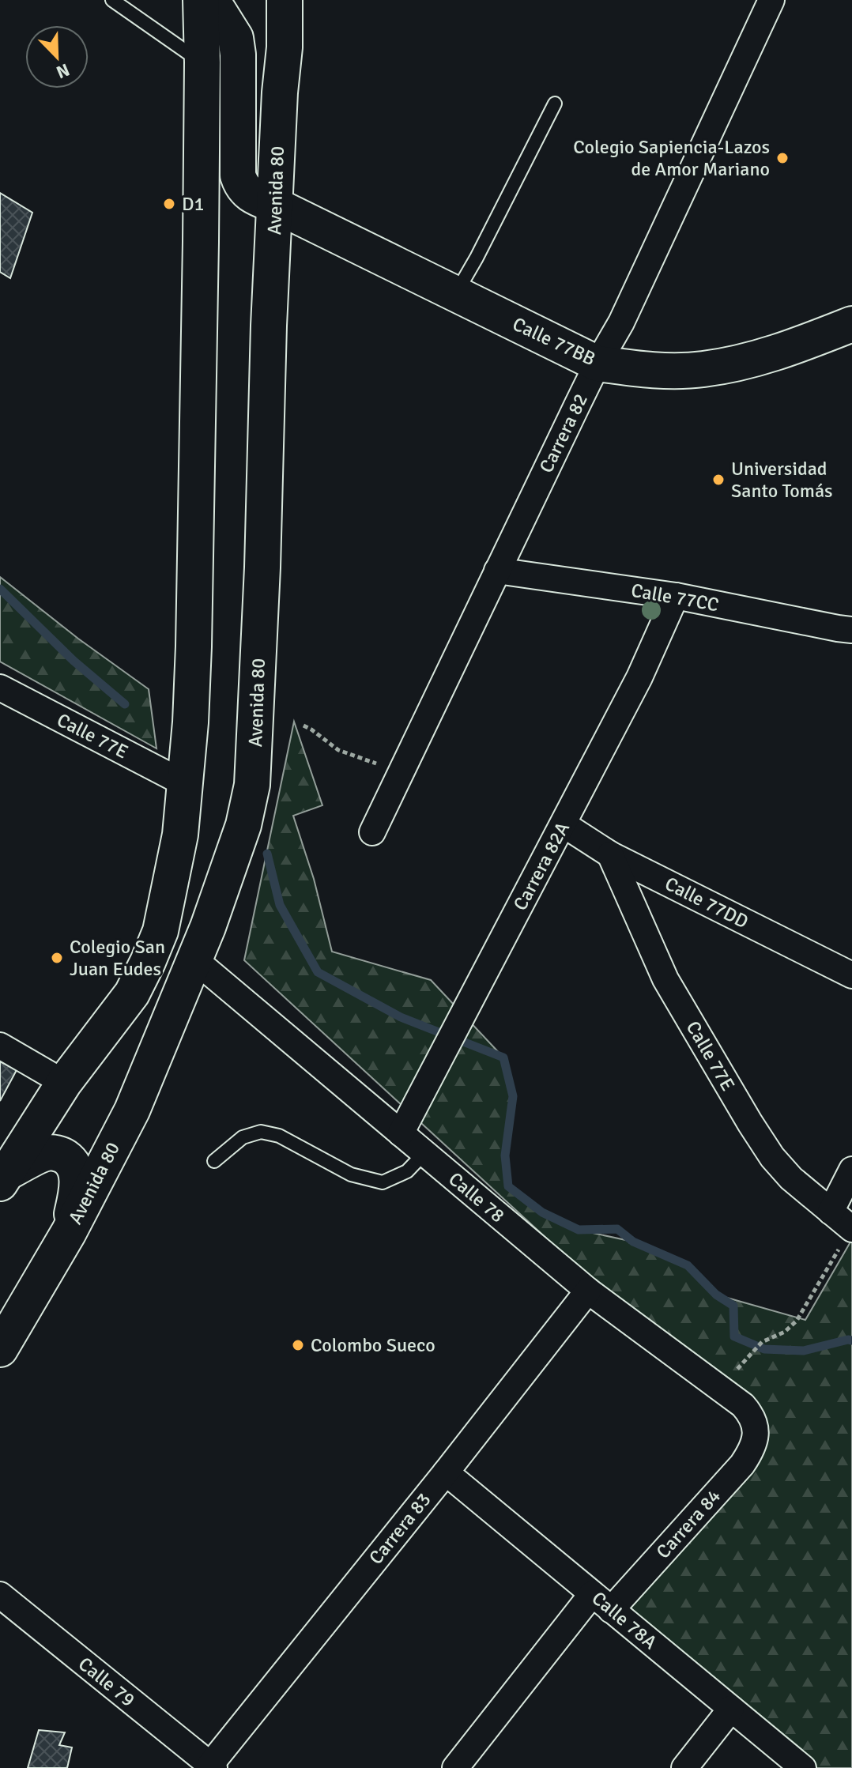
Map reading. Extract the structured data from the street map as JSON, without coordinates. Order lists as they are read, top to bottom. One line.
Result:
{"streets":{"main road":["Avenida 80","Calle 77BB"],"street":["Carrera 82","Calle 77CC","Calle 77E","Carrera 82A","Calle 77DD","Calle 78","Carrera 84","Carrera 83","Calle 78A","Calle 79"]},"crossings":[["Avenida 80","Calle 77BB"],["Avenida 80","Calle 78"],["Calle 77BB","Carrera 82"],["Carrera 82","Calle 77CC"],["Calle 77CC","Carrera 82A"],["Calle 77E","Calle 77DD"],["Carrera 82A","Calle 77DD"],["Carrera 82A","Calle 78"],["Calle 78","Carrera 84"],["Calle 78","Carrera 83"],["Carrera 84","Calle 78A"],["Carrera 83","Calle 78A"],["Carrera 83","Calle 79"]],"places":["Colegio Sapiencia-Lazos de Amor Mariano","D1","Universidad Santo Tomás","Colegio San Juan Eudes","Colombo Sueco"],"north":"bottom right"}
